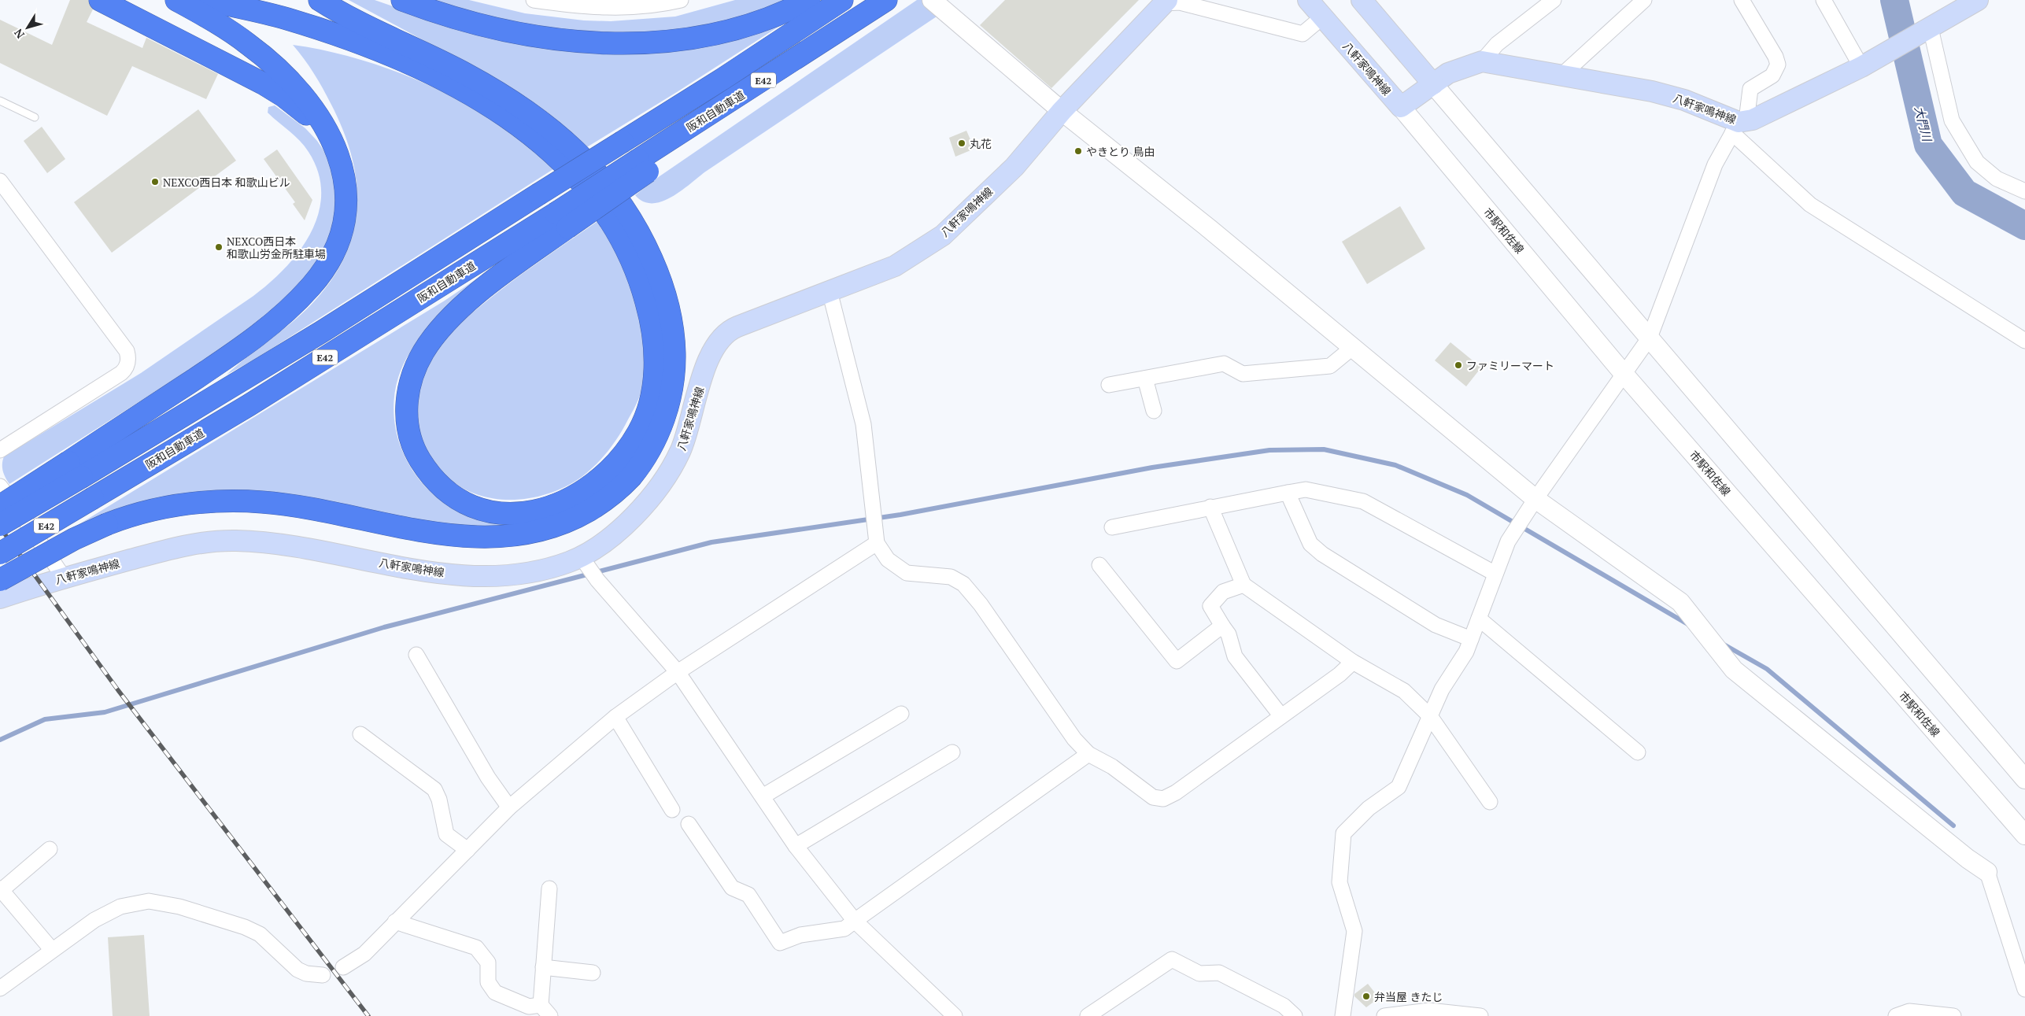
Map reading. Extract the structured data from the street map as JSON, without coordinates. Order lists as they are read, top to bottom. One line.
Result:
{"streets":{"highway":["E42","阪和自動車道"],"main road":["八軒家鳴神線"],"street":["市駅和佐線"]},"crossings":[["八軒家鳴神線","市駅和佐線"]],"water":["大門川"],"places":["丸花","やきとり 鳥由","NEXCO西日本 和歌山ビル","NEXCO西日本 和歌山労金所駐車場","ファミリーマート","弁当屋 きたじ"],"north":"bottom left"}
